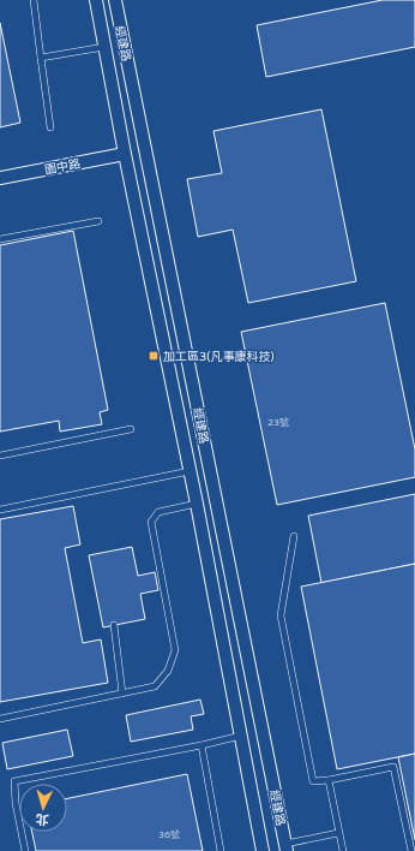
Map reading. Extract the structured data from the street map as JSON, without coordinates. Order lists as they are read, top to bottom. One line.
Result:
{"streets":{"street":["經建路","園中路"]},"crossings":[["經建路","園中路"]],"places":{"transit":["加工區3(凡事康科技)"]},"house_numbers":["23號","36號"],"north":"bottom"}
